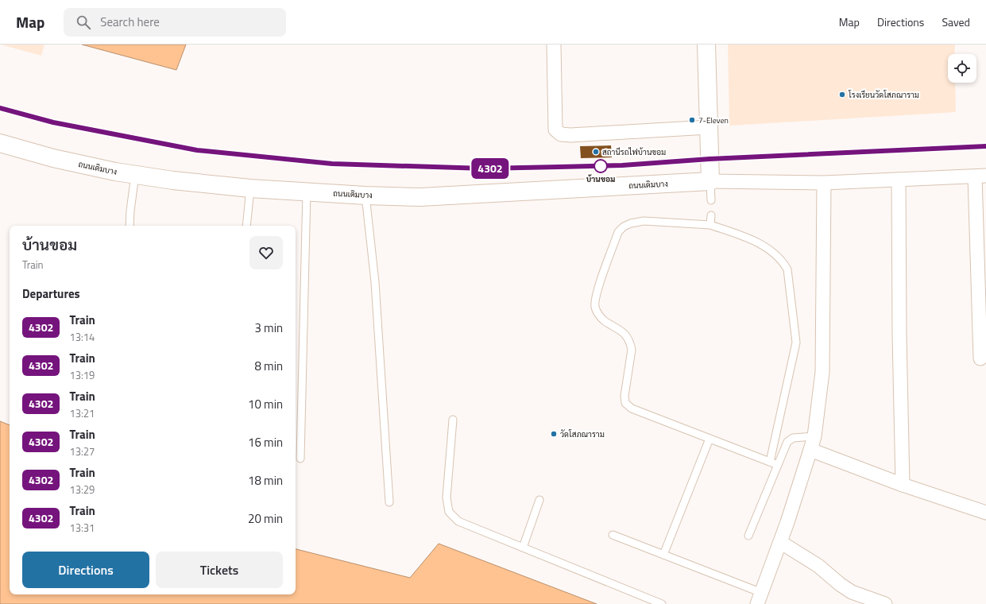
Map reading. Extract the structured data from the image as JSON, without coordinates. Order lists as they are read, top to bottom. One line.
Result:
{"streets":{"street":["ถนนเดิมบาง"]},"places":["โรงเรียนวัดโสภณาราม","7-Eleven","สถานีรถไฟบ้านขอม","บ้านขอม","วัดโสภณาราม"],"page":{"header":"Map","search":"Search here","nav":["Map","Directions","Saved"],"on_map":"4302","heading":[["บ้านขอม","Train"],"Departures"],"list":[{"mark":"4302","name":"Train","note":"13:14","value":"3 min"},{"mark":"4302","name":"Train","note":"13:19","value":"8 min"},{"mark":"4302","name":"Train","note":"13:21","value":"10 min"},{"mark":"4302","name":"Train","note":"13:27","value":"16 min"},{"mark":"4302","name":"Train","note":"13:29","value":"18 min"},{"mark":"4302","name":"Train","note":"13:31","value":"20 min"}],"buttons":["Directions","Tickets"]}}
